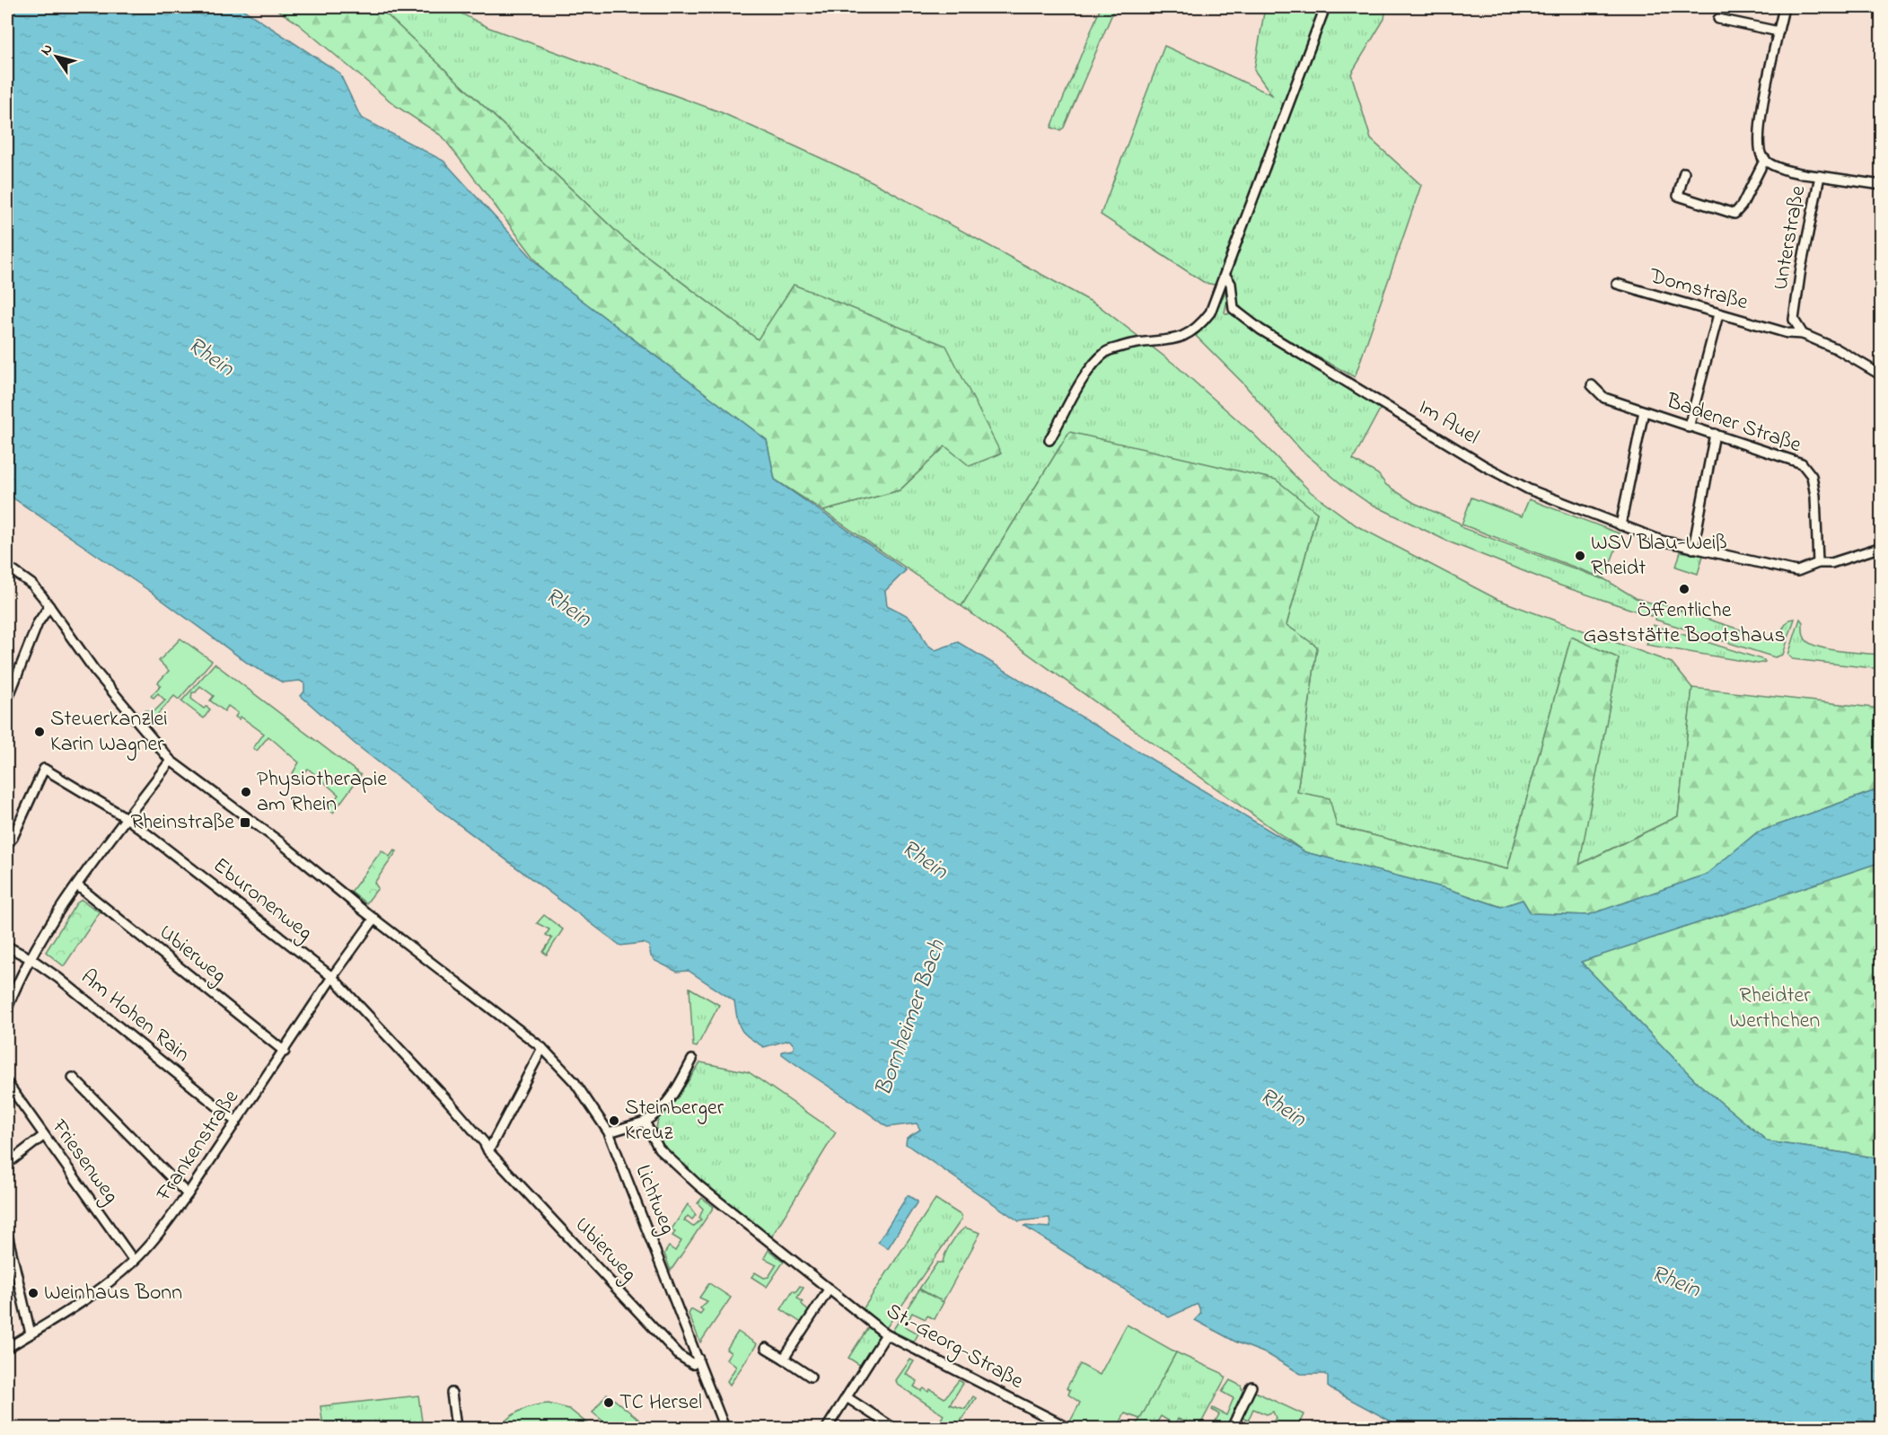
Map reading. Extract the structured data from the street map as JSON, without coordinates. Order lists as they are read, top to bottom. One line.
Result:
{"streets":{"street":["Unterstraße","Domstraße","Im Auel","Badener Straße","Eburonenweg","Ubierweg","Am Hohen Rain","Frankenstraße","Friesenweg","Lichtweg","St.-Georg-Straße"]},"crossings":[["Unterstraße","Domstraße"],["Im Auel","Badener Straße"],["Eburonenweg","Ubierweg"],["Eburonenweg","Frankenstraße"],["Ubierweg","Frankenstraße"],["Ubierweg","Lichtweg"],["Am Hohen Rain","Frankenstraße"],["Frankenstraße","Friesenweg"]],"water":["Rhein","Bornheimer Bach"],"parks":["Rheidter Werthchen"],"places":{"other":["WSV Blau-Weiß Rheidt","Öffentliche Gaststätte Bootshaus","Steuerkanzlei Karin Wagner","Physiotherapie am Rhein","Steinberger Kreuz","Weinhaus Bonn","TC Hersel"],"transit":["Rheinstraße"]},"north":"top left"}
